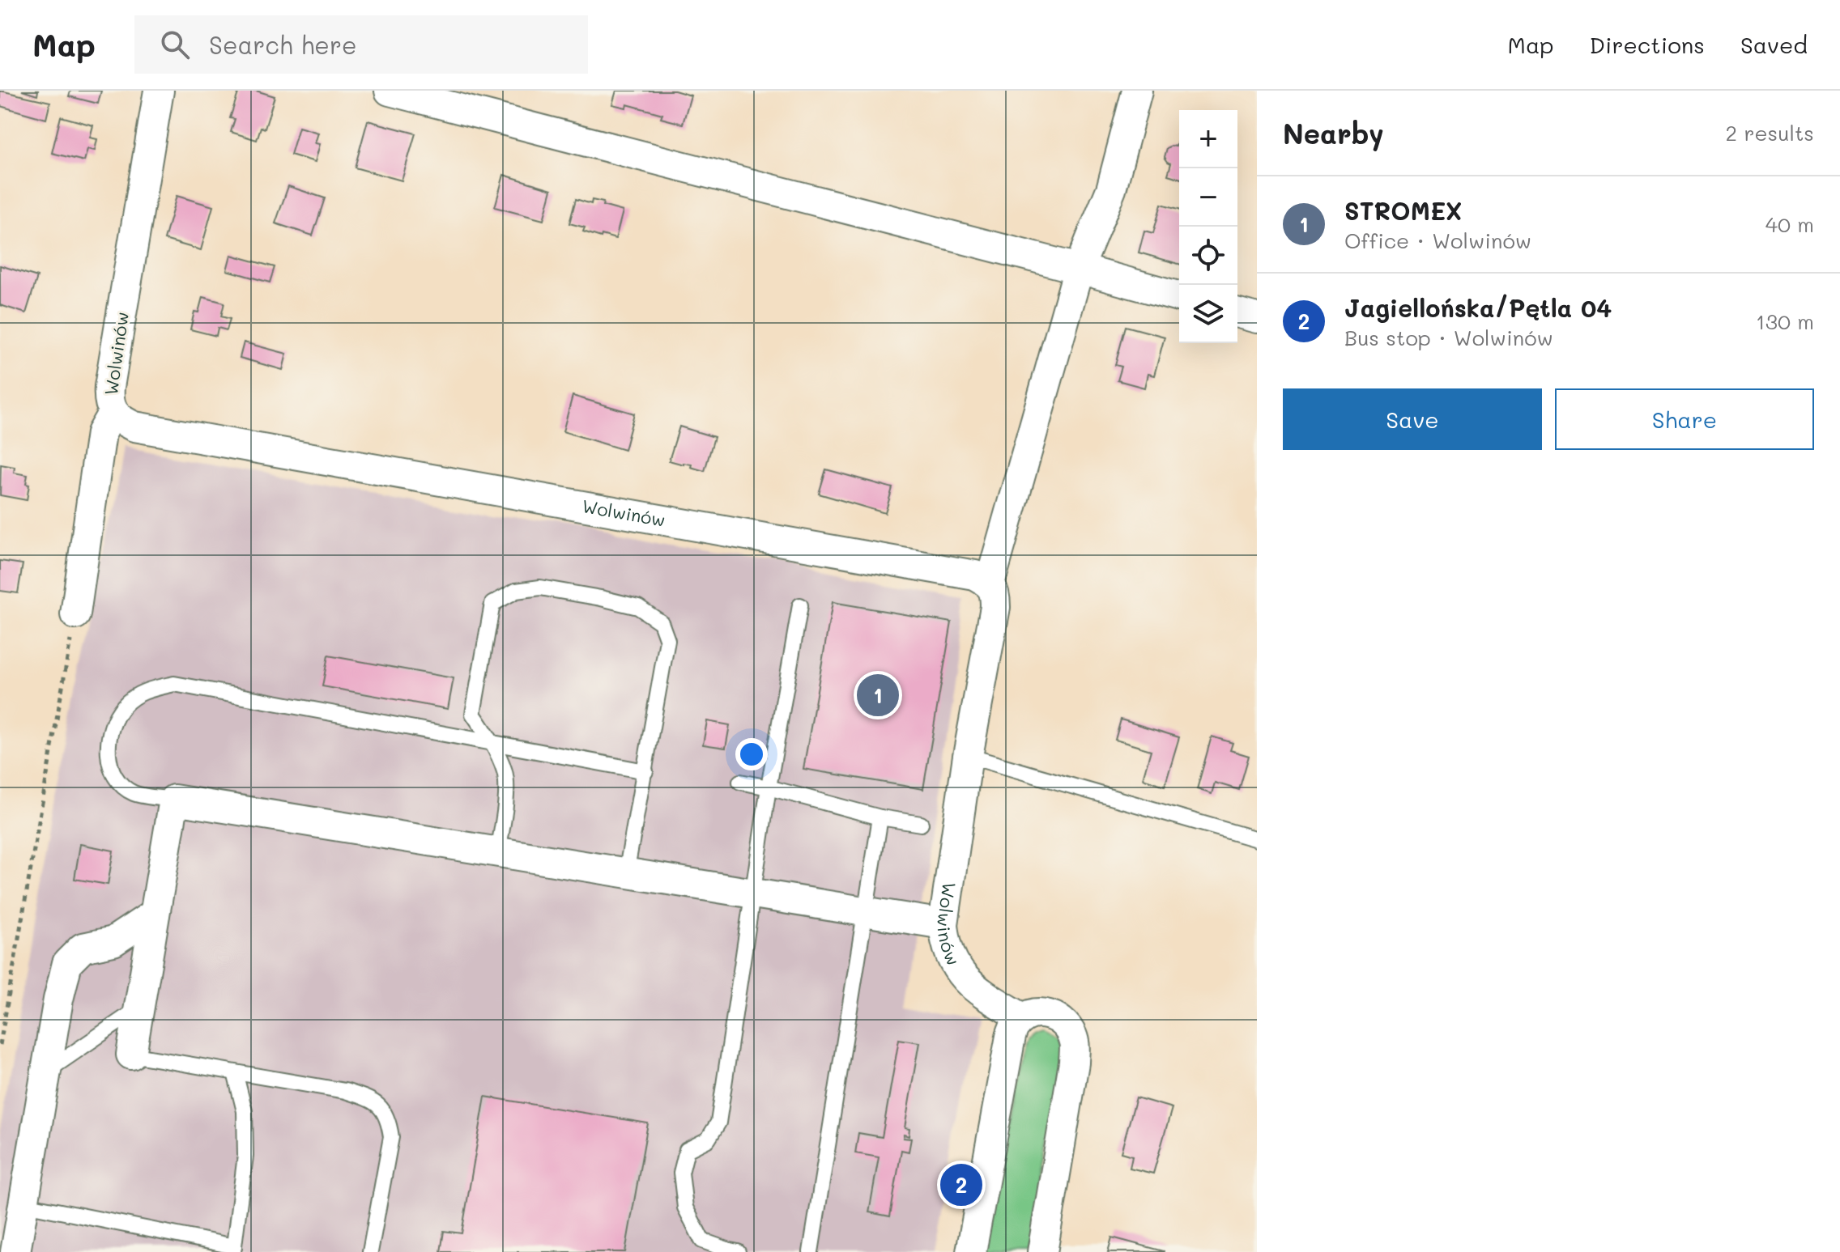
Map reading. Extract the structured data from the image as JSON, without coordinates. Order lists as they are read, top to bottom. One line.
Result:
{"streets":{"street":["Wolwinów"]},"page":{"header":"Map","search":"Search here","nav":["Map","Directions","Saved"],"heading":["Nearby","2 results"],"map_buttons":["+","−"],"list":[{"mark":"1","name":"STROMEX","note":"Office · Wolwinów","value":"40 m"},{"mark":"2","name":"Jagiellońska/Pętla 04","note":"Bus stop · Wolwinów","value":"130 m"}],"buttons":["Save","Share"],"pins":["1","2"]}}
